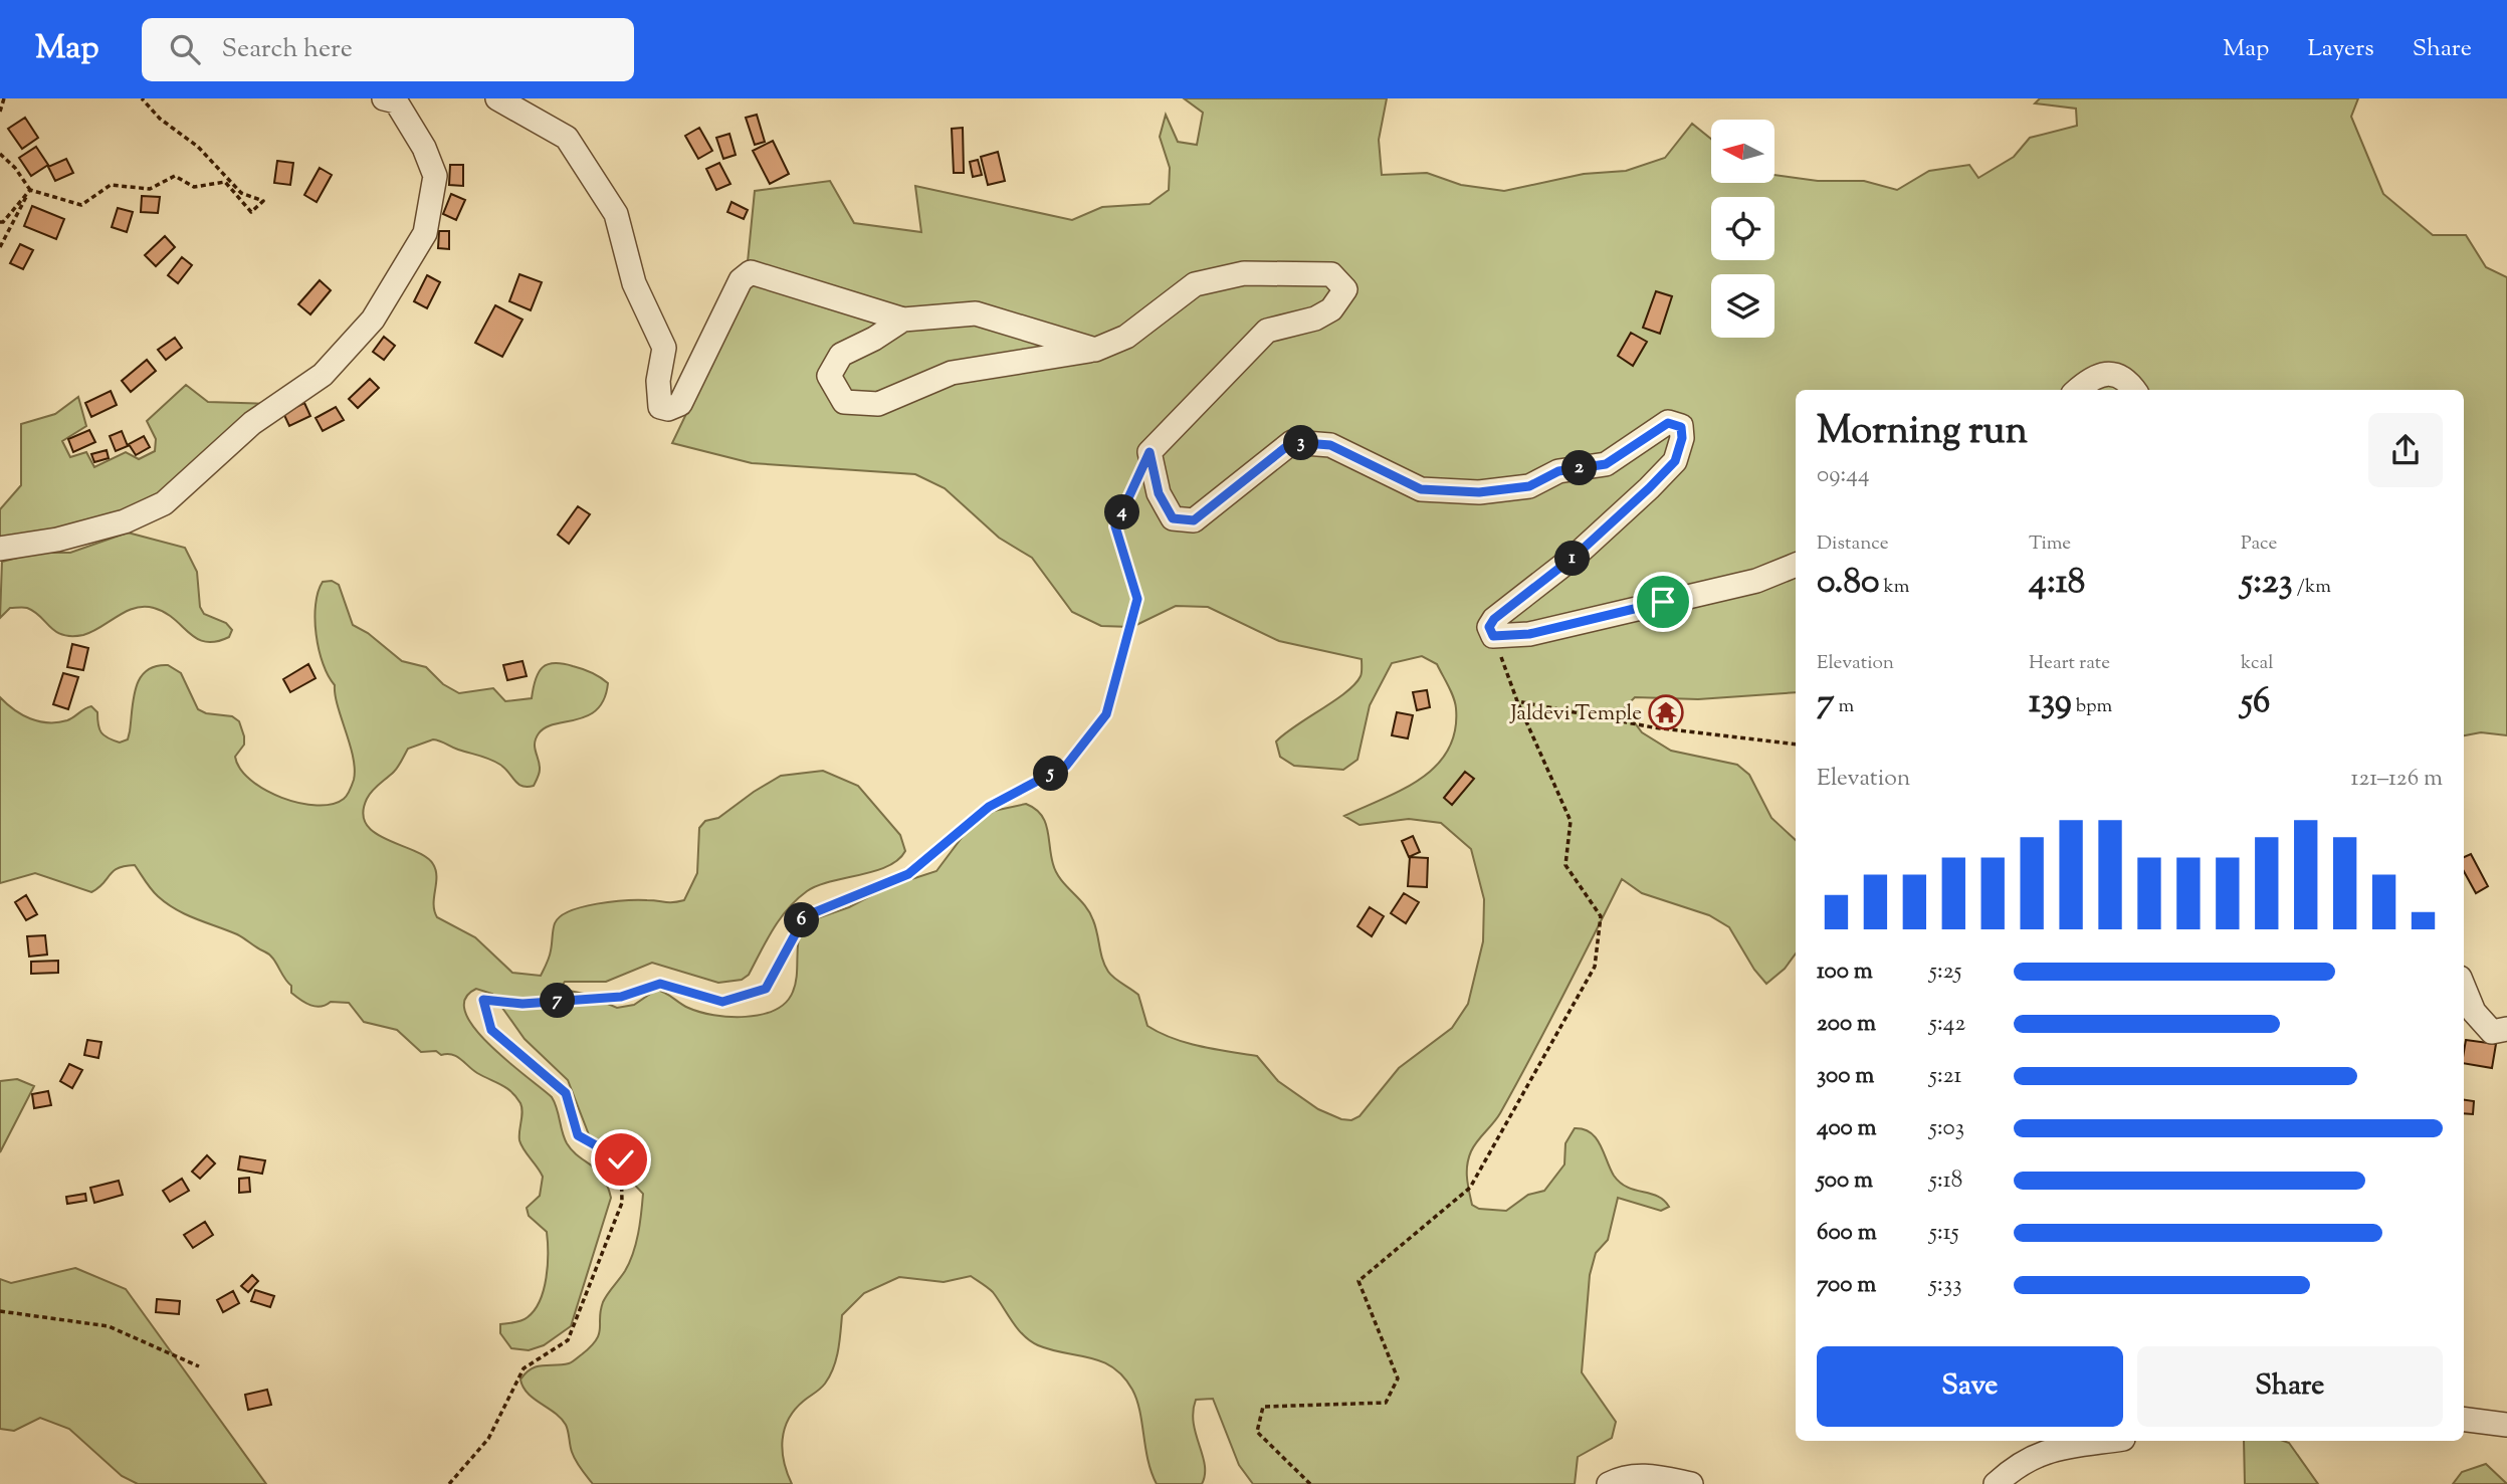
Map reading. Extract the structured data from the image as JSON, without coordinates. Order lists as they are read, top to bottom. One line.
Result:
{"places":{"temple":["Jaldevi Temple"]},"north":"left","page":{"header":"Map","search":"Search here","nav":["Map","Layers","Share"],"heading":["Morning run","09:44"],"pins":["3","2","4","1","5","6","7"],"stats":[["Distance","0.80 km"],["Time","4:18"],["Pace","5:23 /km"],["Elevation","7 m"],["Heart rate","139 bpm"],["kcal","56"]],"chart":["Elevation","121–126 m"],"list":[{"name":"100 m","note":"5:25"},{"name":"200 m","note":"5:42"},{"name":"300 m","note":"5:21"},{"name":"400 m","note":"5:03"},{"name":"500 m","note":"5:18"},{"name":"600 m","note":"5:15"},{"name":"700 m","note":"5:33"}],"buttons":["Save","Share"]}}
